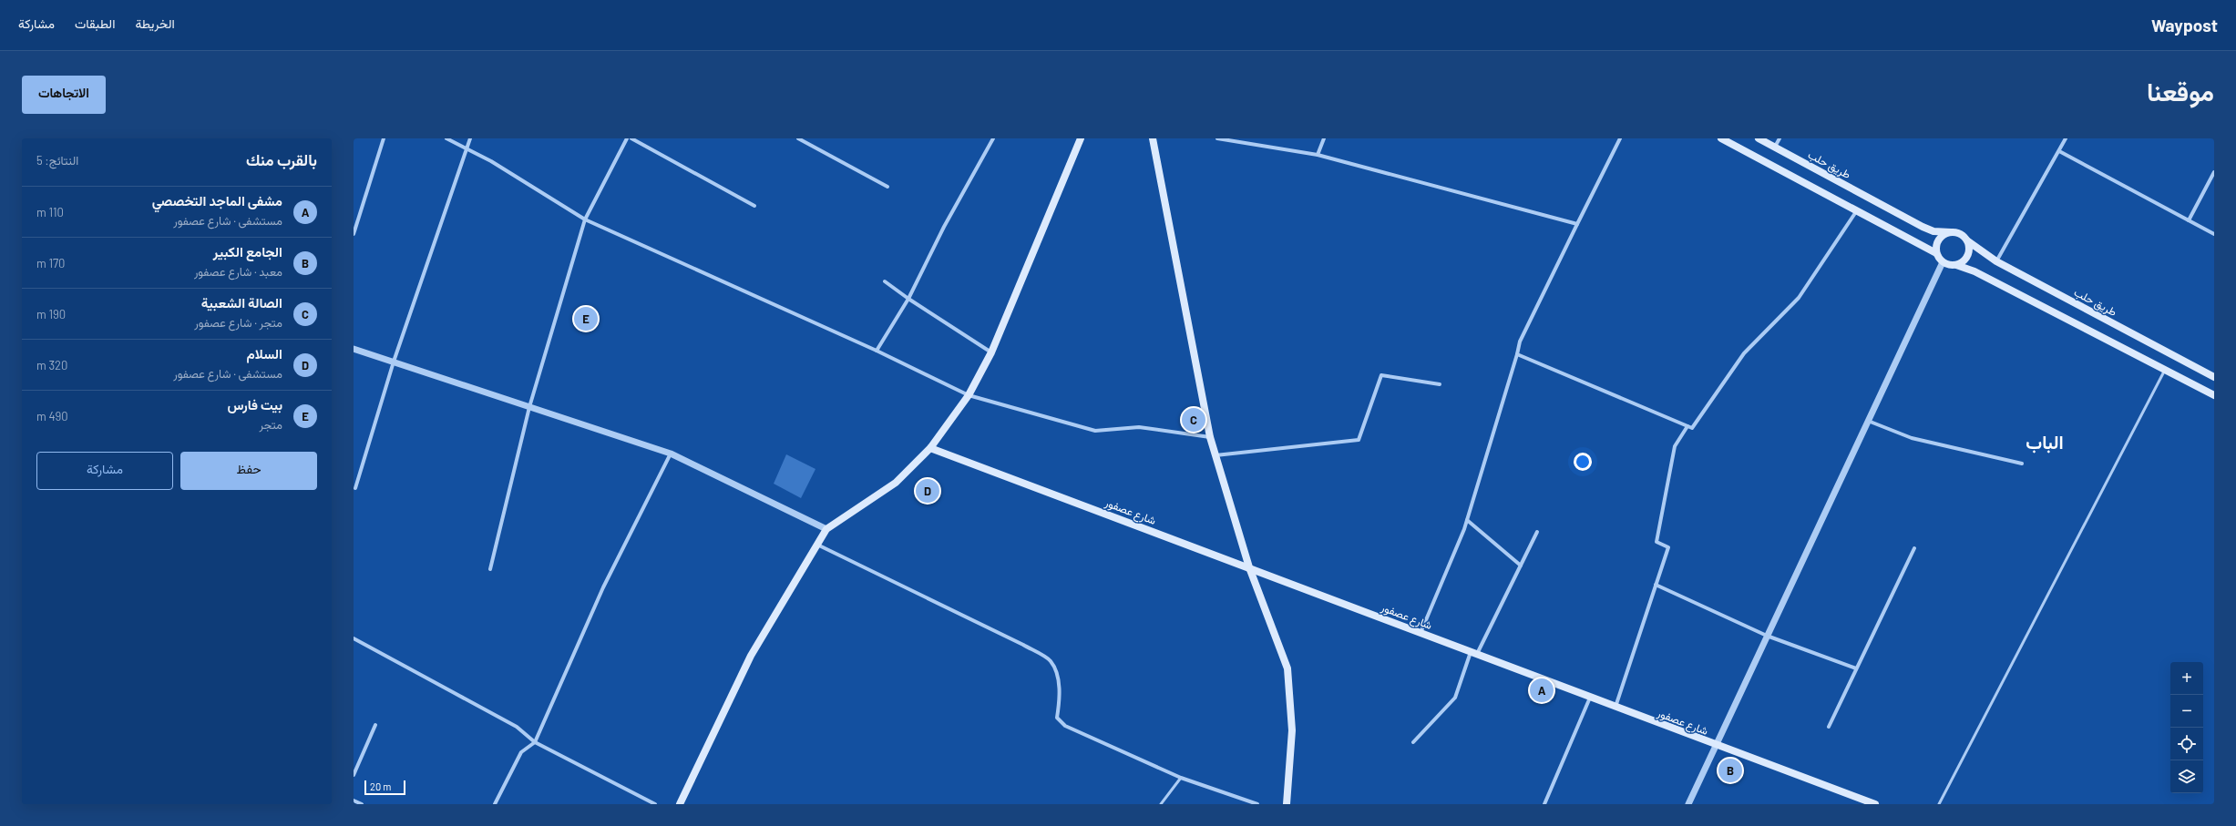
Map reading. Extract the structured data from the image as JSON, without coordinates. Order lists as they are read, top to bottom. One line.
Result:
{"streets":{"main road":["طريق حلب","شارع عصفور"]},"districts":["الباب"],"scale_bar":"20 m","page":{"header":"Waypost","nav":["الخريطة","الطبقات","مشاركة"],"title":"موقعنا","buttons":["الاتجاهات",["حفظ","مشاركة"]],"heading":["بالقرب منك","النتائج: 5"],"list":[{"mark":"A","name":"مشفى الماجد التخصصي","note":"مستشفى · شارع عصفور","value":"110 m"},{"mark":"B","name":"الجامع الكبير","note":"معبد · شارع عصفور","value":"170 m"},{"mark":"C","name":"الصالة الشعبية","note":"متجر · شارع عصفور","value":"190 m"},{"mark":"D","name":"السلام","note":"مستشفى · شارع عصفور","value":"320 m"},{"mark":"E","name":"بيت فارس","note":"متجر","value":"490 m"}],"pins":["E","C","D","A","B"],"map_buttons":["+","−"],"scale":"20 m"}}
